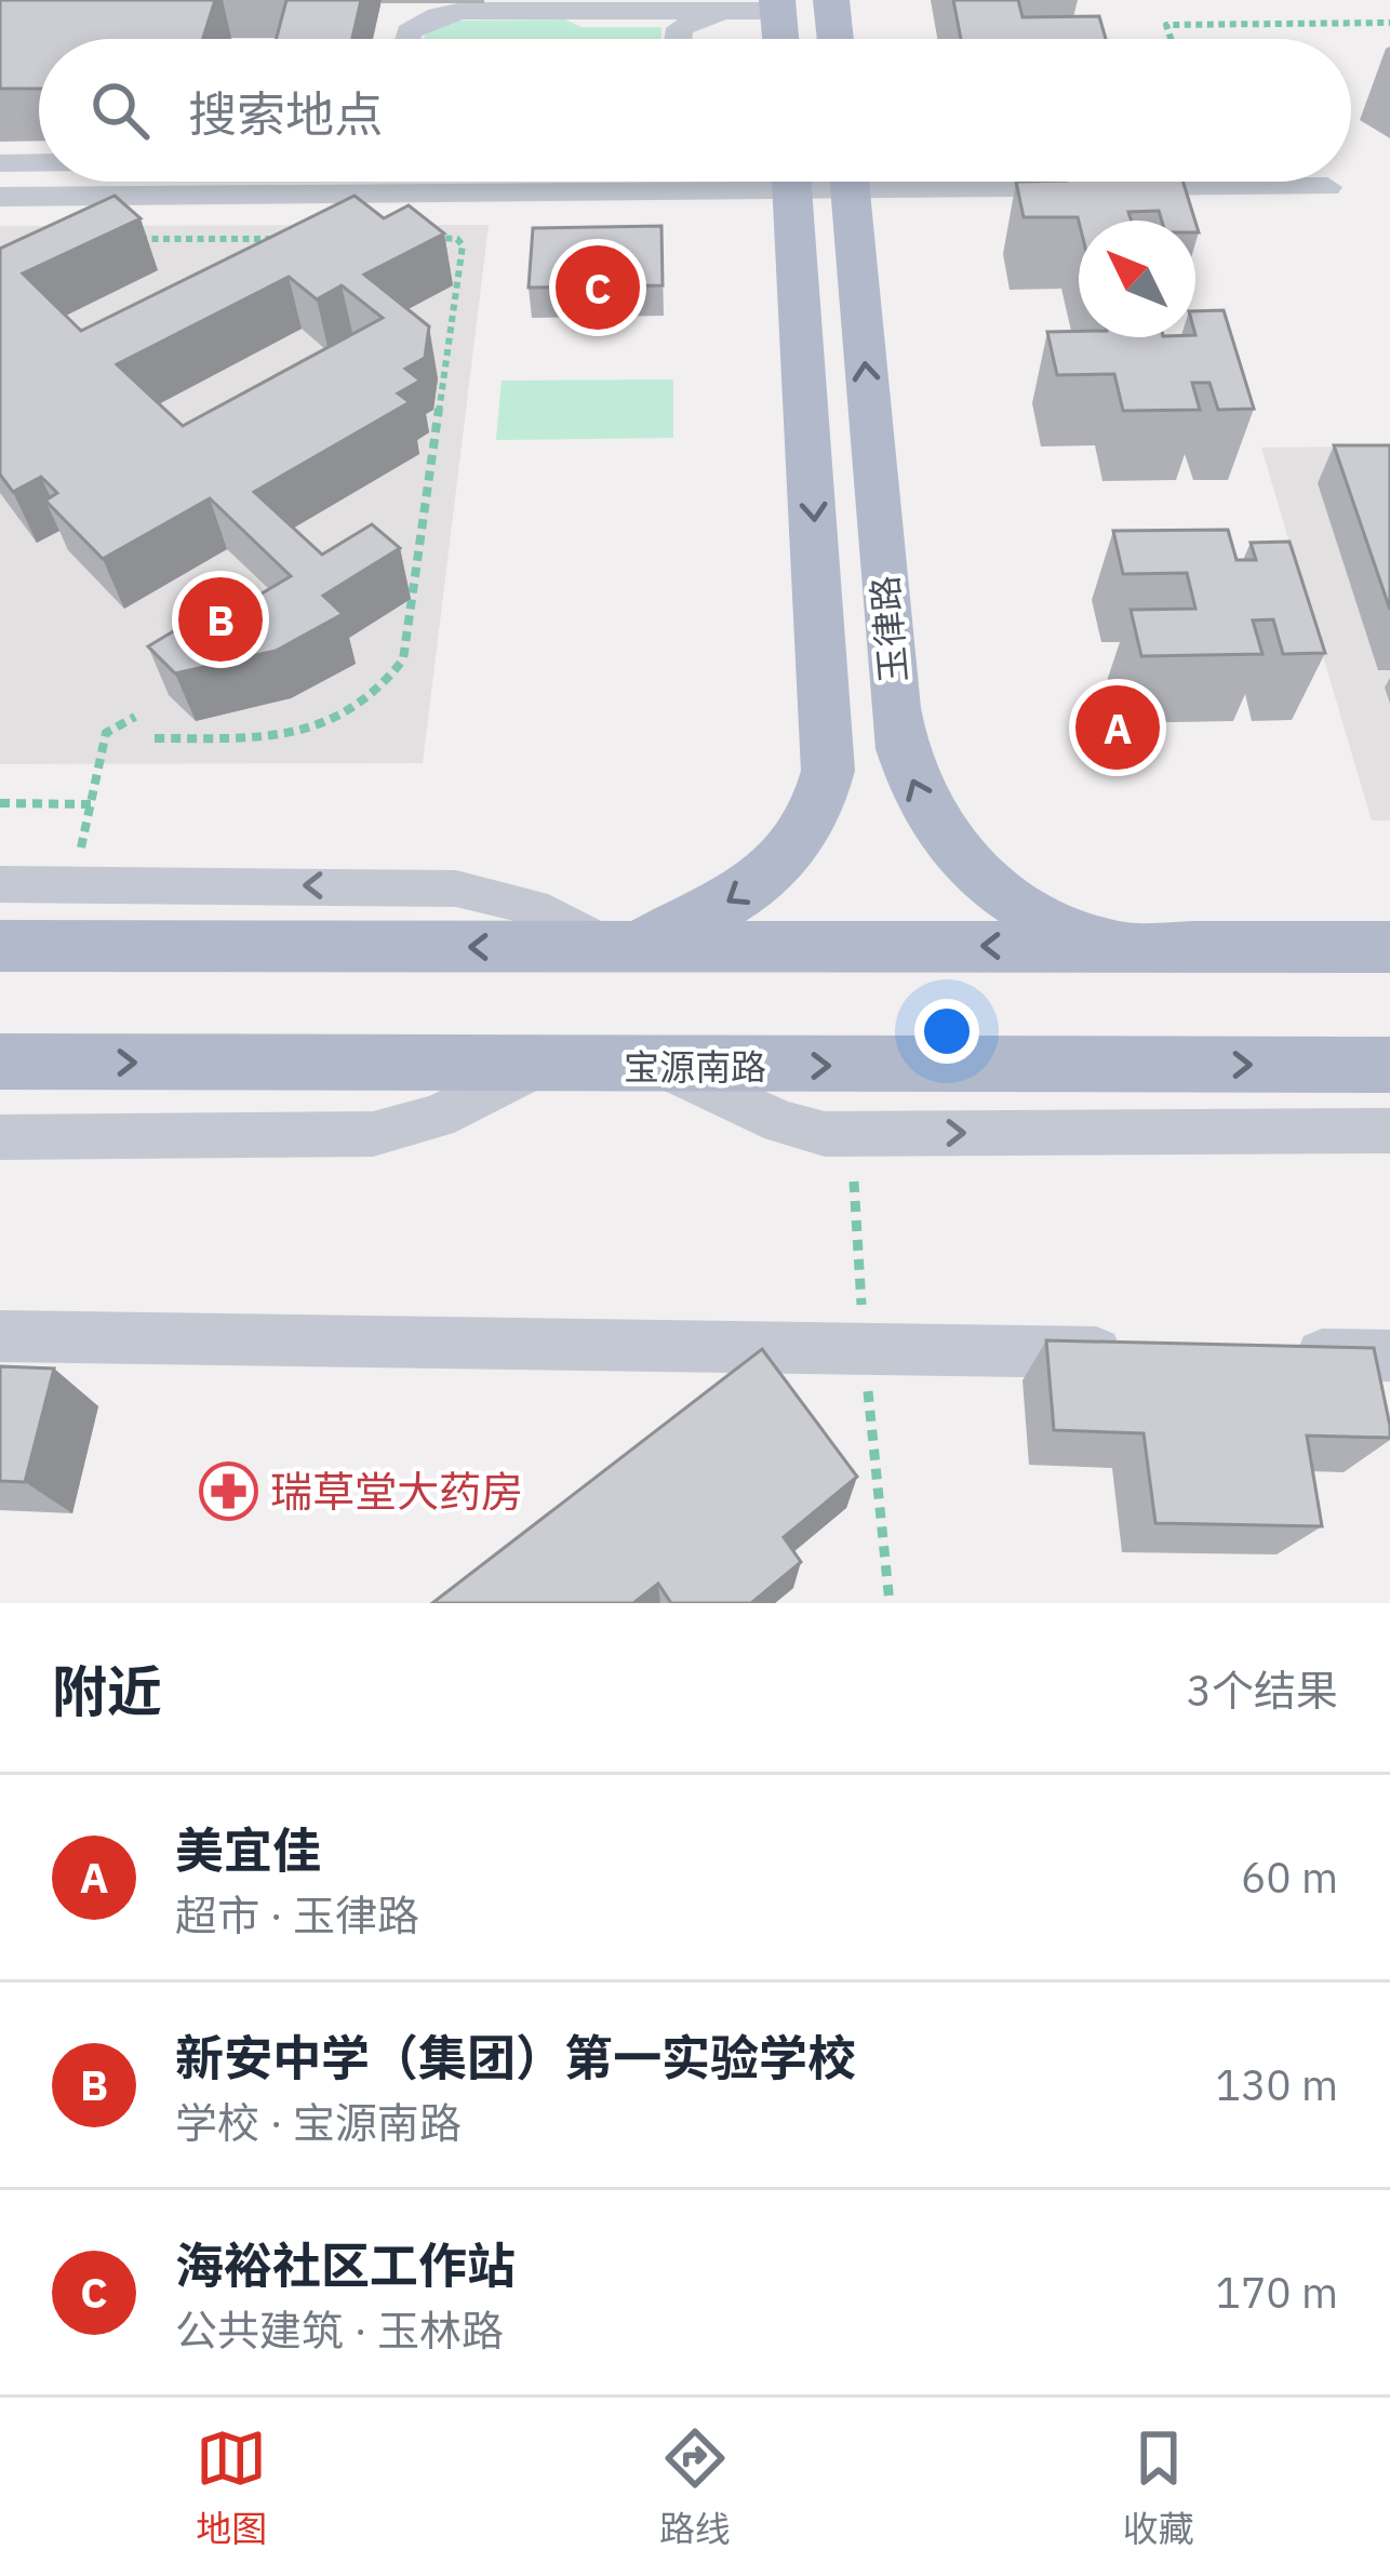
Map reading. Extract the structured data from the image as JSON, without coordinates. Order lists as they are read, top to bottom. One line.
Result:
{"streets":{"main road":["玉律路","宝源南路"]},"places":{"pharmacy":["瑞草堂大药房"]},"north":"top left","page":{"search":"搜索地点","pins":["C","B","A"],"heading":["附近","3个结果"],"list":[{"mark":"A","name":"美宜佳","note":"超市 · 玉律路","value":"60 m"},{"mark":"B","name":"新安中学（集团）第一实验学校","note":"学校 · 宝源南路","value":"130 m"},{"mark":"C","name":"海裕社区工作站","note":"公共建筑 · 玉林路","value":"170 m"}],"nav":["地图","路线","收藏"]}}
